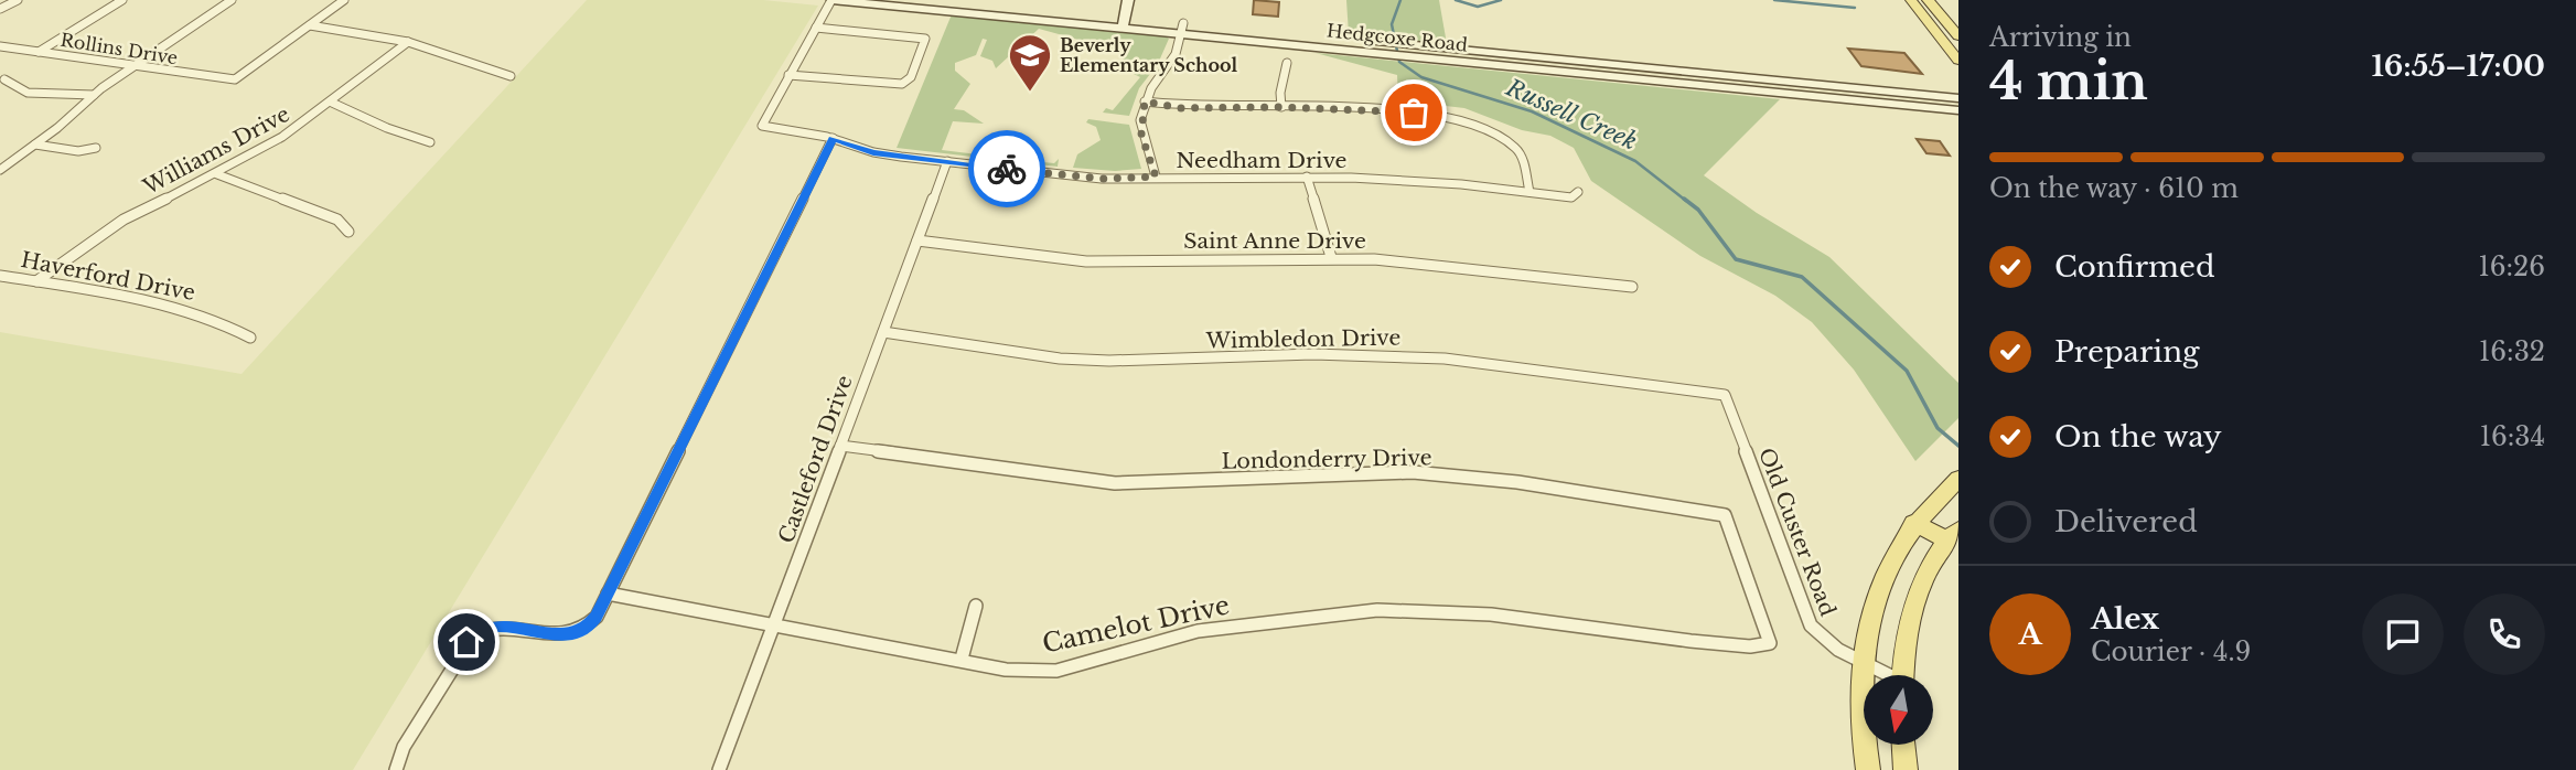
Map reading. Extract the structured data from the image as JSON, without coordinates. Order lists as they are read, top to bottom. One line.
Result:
{"streets":{"main road":["Hedgcoxe Road"],"street":["Rollins Drive","Williams Drive","Needham Drive","Saint Anne Drive","Haverford Drive","Wimbledon Drive","Castleford Drive","Londonderry Drive","Old Custer Road","Camelot Drive"]},"crossings":[["Williams Drive","Haverford Drive"],["Needham Drive","Castleford Drive"],["Saint Anne Drive","Castleford Drive"],["Wimbledon Drive","Castleford Drive"],["Wimbledon Drive","Old Custer Road"],["Castleford Drive","Londonderry Drive"],["Castleford Drive","Camelot Drive"],["Londonderry Drive","Camelot Drive"]],"water":["Russell Creek"],"places":{"school or university":["Beverly Elementary School"]},"north":"bottom","page":{"heading":["4 min","Arriving in","16:55–17:00"],"panel":["Alex","Courier · 4.9"],"bar":"On the way · 610 m","list":[["Confirmed","16:26"],["Preparing","16:32"],["On the way","16:34"],"Delivered"],"round":"A"}}
